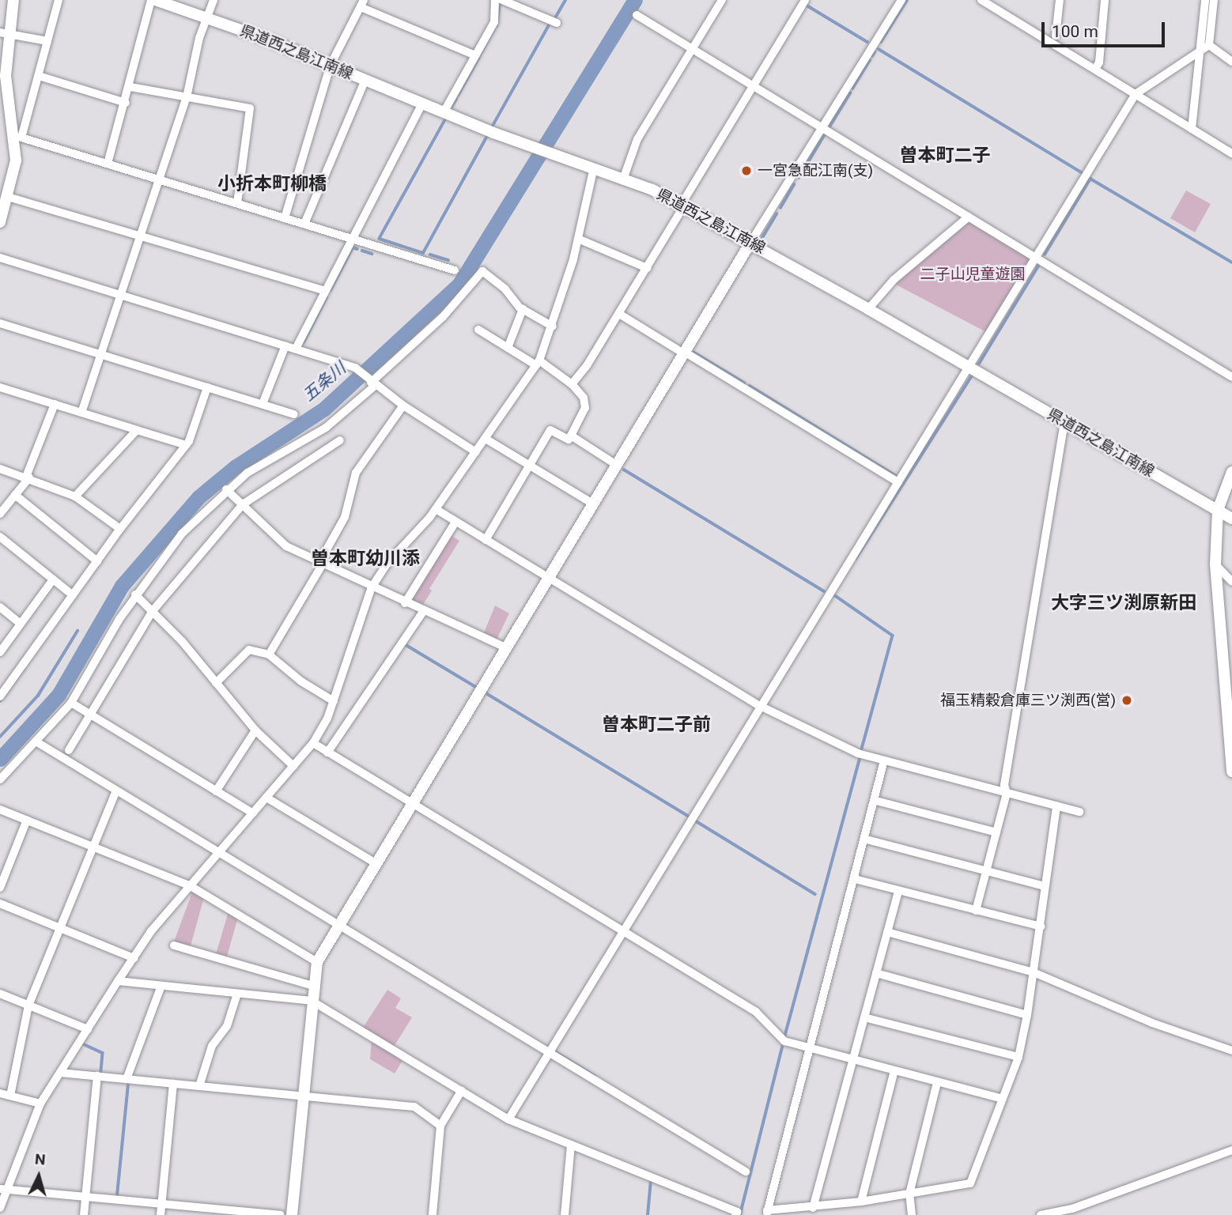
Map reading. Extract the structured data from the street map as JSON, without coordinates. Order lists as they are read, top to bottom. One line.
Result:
{"streets":{"main road":["県道西之島江南線"]},"districts":["曽本町二子","小折本町柳橋","曽本町幼川添","大字三ツ渕原新田","曽本町二子前"],"water":["五条川"],"parks":["二子山児童遊園"],"places":["一宮急配江南(支)","福玉精穀倉庫三ツ渕西(営)"],"scale_bar":"100 m","north":"top"}
